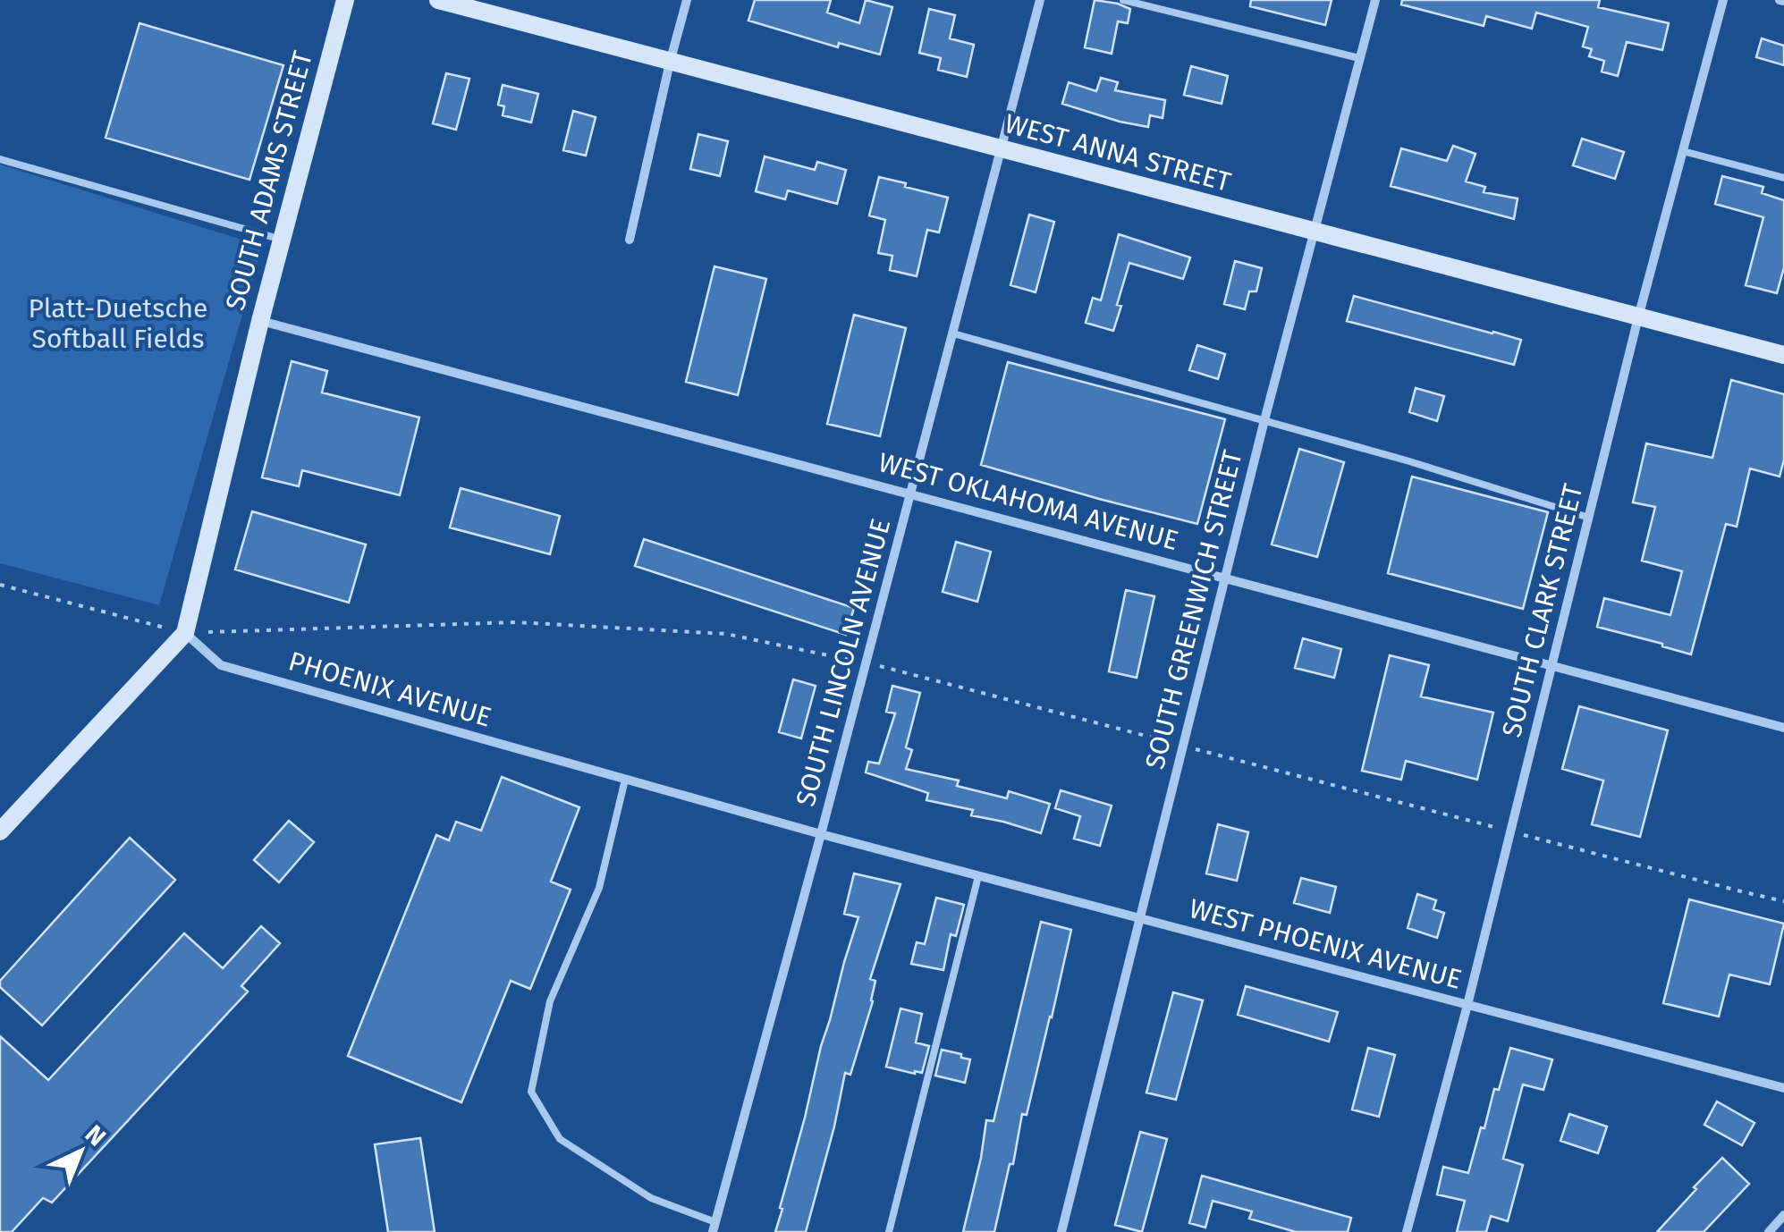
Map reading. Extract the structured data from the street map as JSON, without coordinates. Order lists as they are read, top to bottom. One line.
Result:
{"streets":{"main road":["WEST ANNA STREET","SOUTH ADAMS STREET"],"street":["WEST OKLAHOMA AVENUE","SOUTH GREENWICH STREET","SOUTH CLARK STREET","SOUTH LINCOLN AVENUE","PHOENIX AVENUE","WEST PHOENIX AVENUE"]},"crossings":[["WEST ANNA STREET","SOUTH GREENWICH STREET"],["WEST ANNA STREET","SOUTH CLARK STREET"],["WEST ANNA STREET","SOUTH LINCOLN AVENUE"],["SOUTH ADAMS STREET","WEST OKLAHOMA AVENUE"],["SOUTH ADAMS STREET","PHOENIX AVENUE"],["WEST OKLAHOMA AVENUE","SOUTH GREENWICH STREET"],["WEST OKLAHOMA AVENUE","SOUTH CLARK STREET"],["WEST OKLAHOMA AVENUE","SOUTH LINCOLN AVENUE"],["SOUTH GREENWICH STREET","WEST PHOENIX AVENUE"],["SOUTH CLARK STREET","WEST PHOENIX AVENUE"],["SOUTH LINCOLN AVENUE","PHOENIX AVENUE"],["SOUTH LINCOLN AVENUE","WEST PHOENIX AVENUE"],["PHOENIX AVENUE","WEST PHOENIX AVENUE"]],"parks":["Platt-Duetsche Softball Fields"],"north":"top right"}
